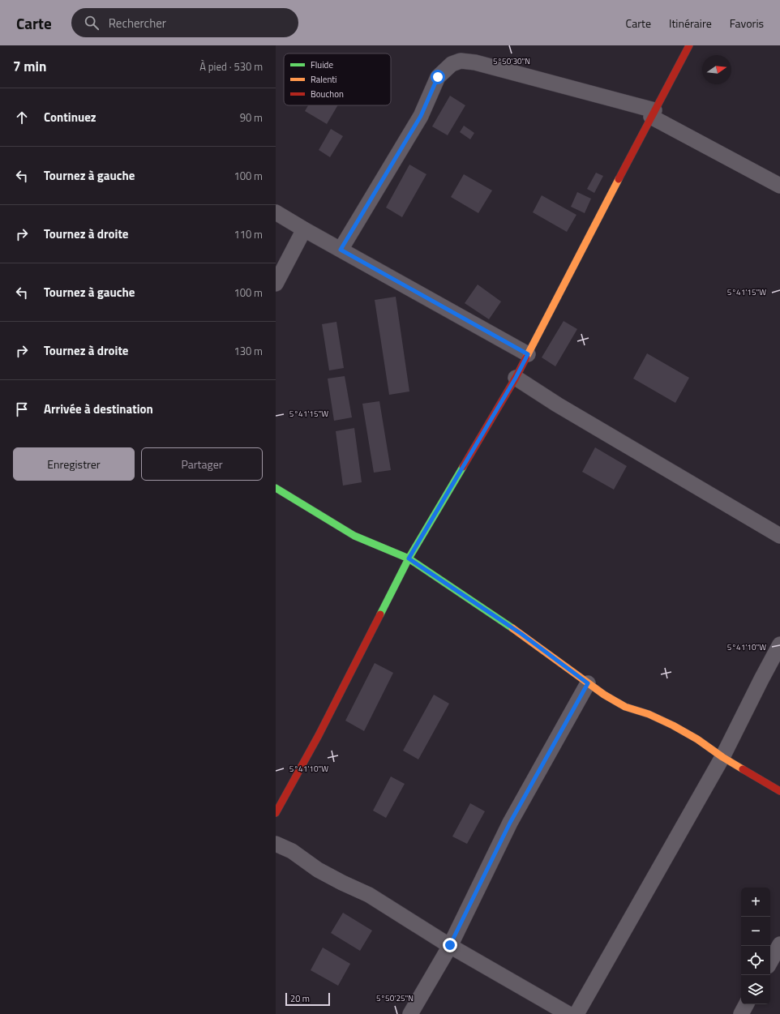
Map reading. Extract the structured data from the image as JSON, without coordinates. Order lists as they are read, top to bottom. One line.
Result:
{"legend":["Fluide","Ralenti","Bouchon"],"scale_bar":"20 m","north":"right","page":{"header":"Carte","search":"Rechercher","nav":["Carte","Itinéraire","Favoris"],"heading":["7 min","À pied · 530 m"],"list":[["Continuez","90 m"],["Tournez à gauche","100 m"],["Tournez à droite","110 m"],["Tournez à gauche","100 m"],["Tournez à droite","130 m"],"Arrivée à destination"],"buttons":["Enregistrer","Partager"],"map_buttons":["+","−"],"scale":"20 m"},"coordinates":["5°50'30\"N","5°41'15\"W","5°41'10\"W","5°50'25\"N"]}
